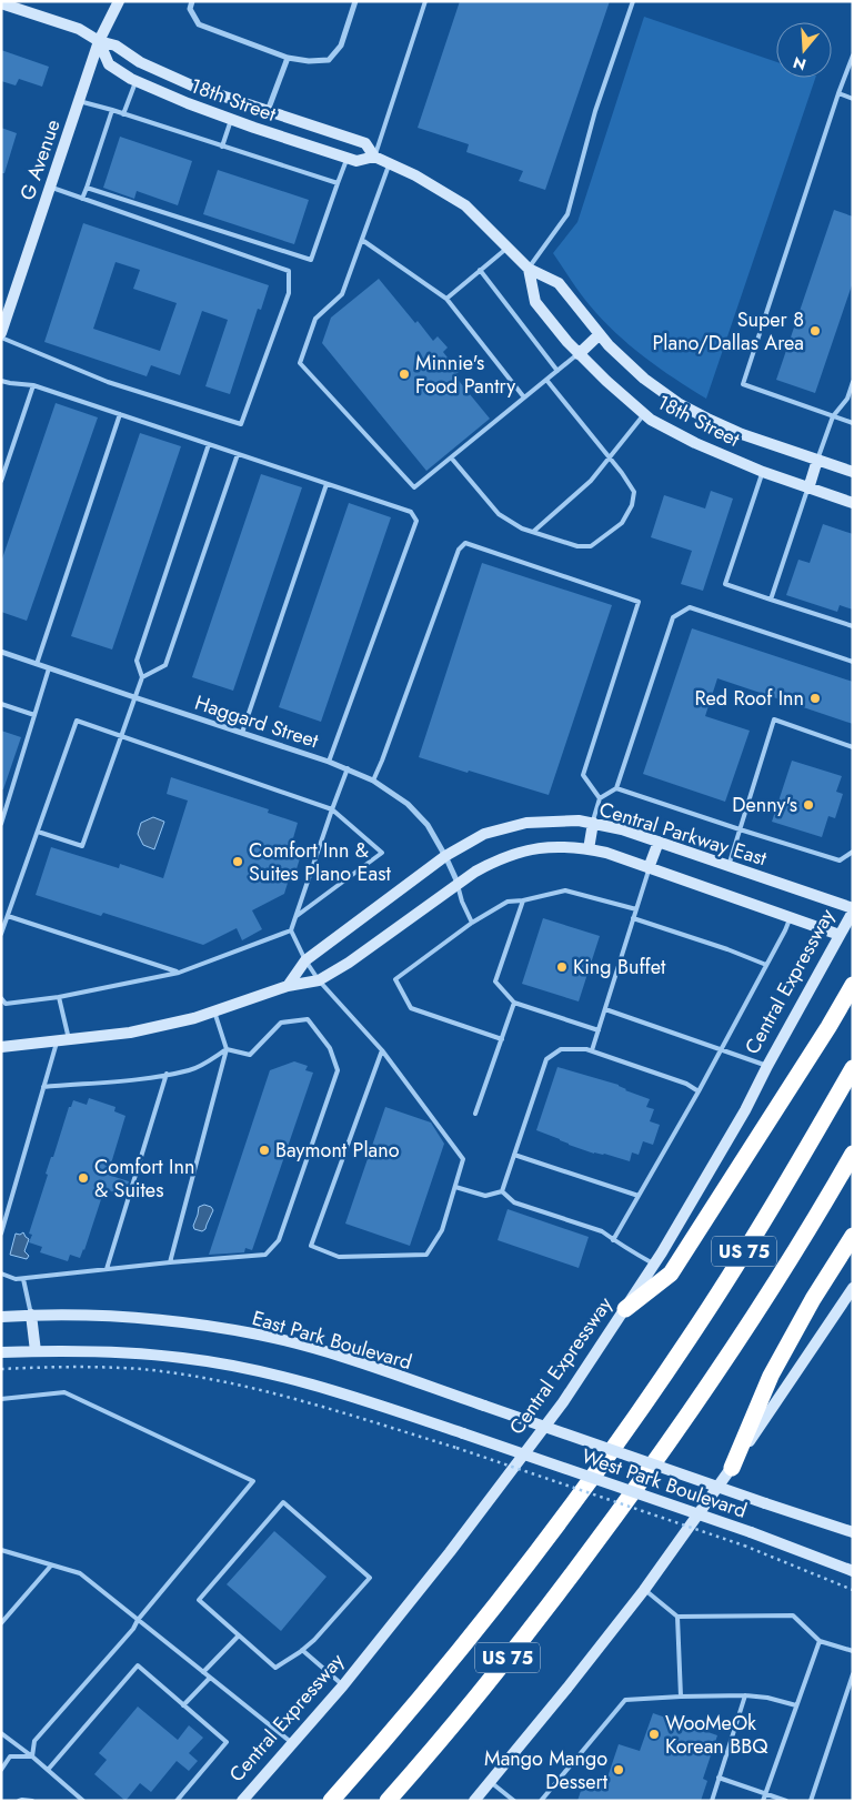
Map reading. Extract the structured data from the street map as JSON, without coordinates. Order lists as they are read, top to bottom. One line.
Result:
{"streets":{"highway":["US 75"],"street":["18th Street","G Avenue","Haggard Street","Central Parkway East","Central Expressway","East Park Boulevard","West Park Boulevard"]},"crossings":[["18th Street","G Avenue"],["Haggard Street","Central Parkway East"],["Central Parkway East","Central Expressway"],["East Park Boulevard","West Park Boulevard"]],"places":["Super 8 Plano/Dallas Area","Minnie's Food Pantry","Red Roof Inn","Denny's","Comfort Inn & Suites Plano East","King Buffet","Baymont Plano","Comfort Inn & Suites","WooMeOk Korean BBQ","Mango Mango Dessert"],"north":"bottom"}
